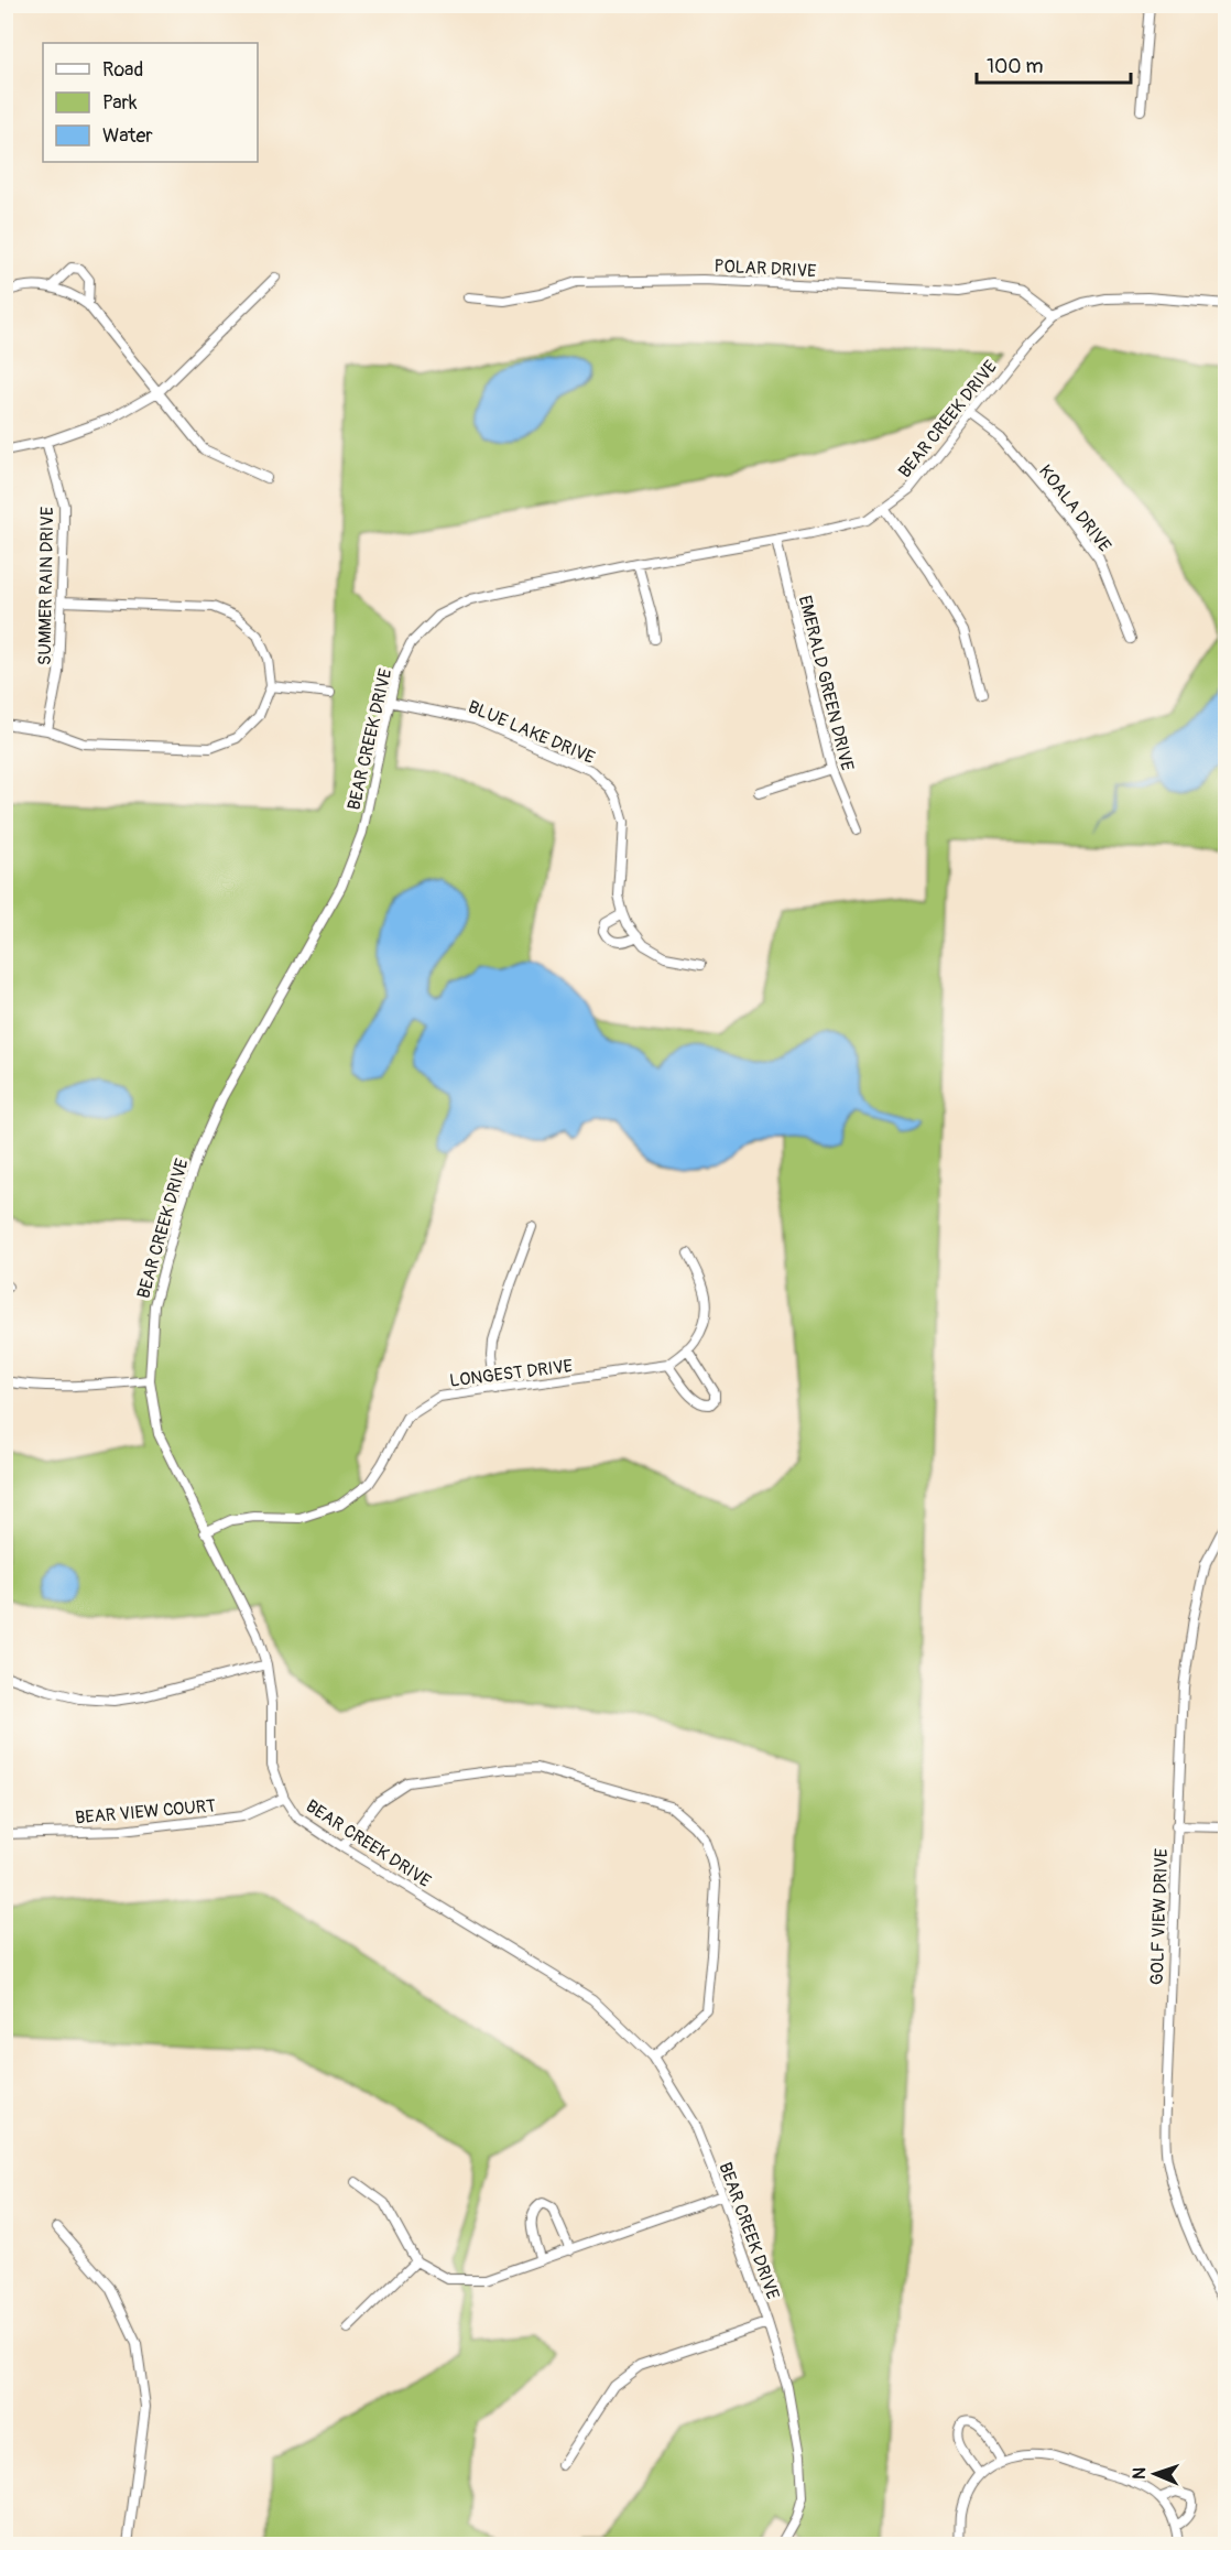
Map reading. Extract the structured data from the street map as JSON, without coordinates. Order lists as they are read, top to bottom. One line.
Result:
{"streets":{"street":["POLAR DRIVE","BEAR CREEK DRIVE","KOALA DRIVE","SUMMER RAIN DRIVE","EMERALD GREEN DRIVE","BLUE LAKE DRIVE","LONGEST DRIVE","BEAR VIEW COURT","GOLF VIEW DRIVE"]},"crossings":[["POLAR DRIVE","BEAR CREEK DRIVE"],["BEAR CREEK DRIVE","KOALA DRIVE"],["BEAR CREEK DRIVE","EMERALD GREEN DRIVE"],["BEAR CREEK DRIVE","BLUE LAKE DRIVE"],["BEAR CREEK DRIVE","LONGEST DRIVE"],["BEAR CREEK DRIVE","BEAR VIEW COURT"]],"legend":["Road","Park","Water"],"scale_bar":"100 m","north":"left"}
